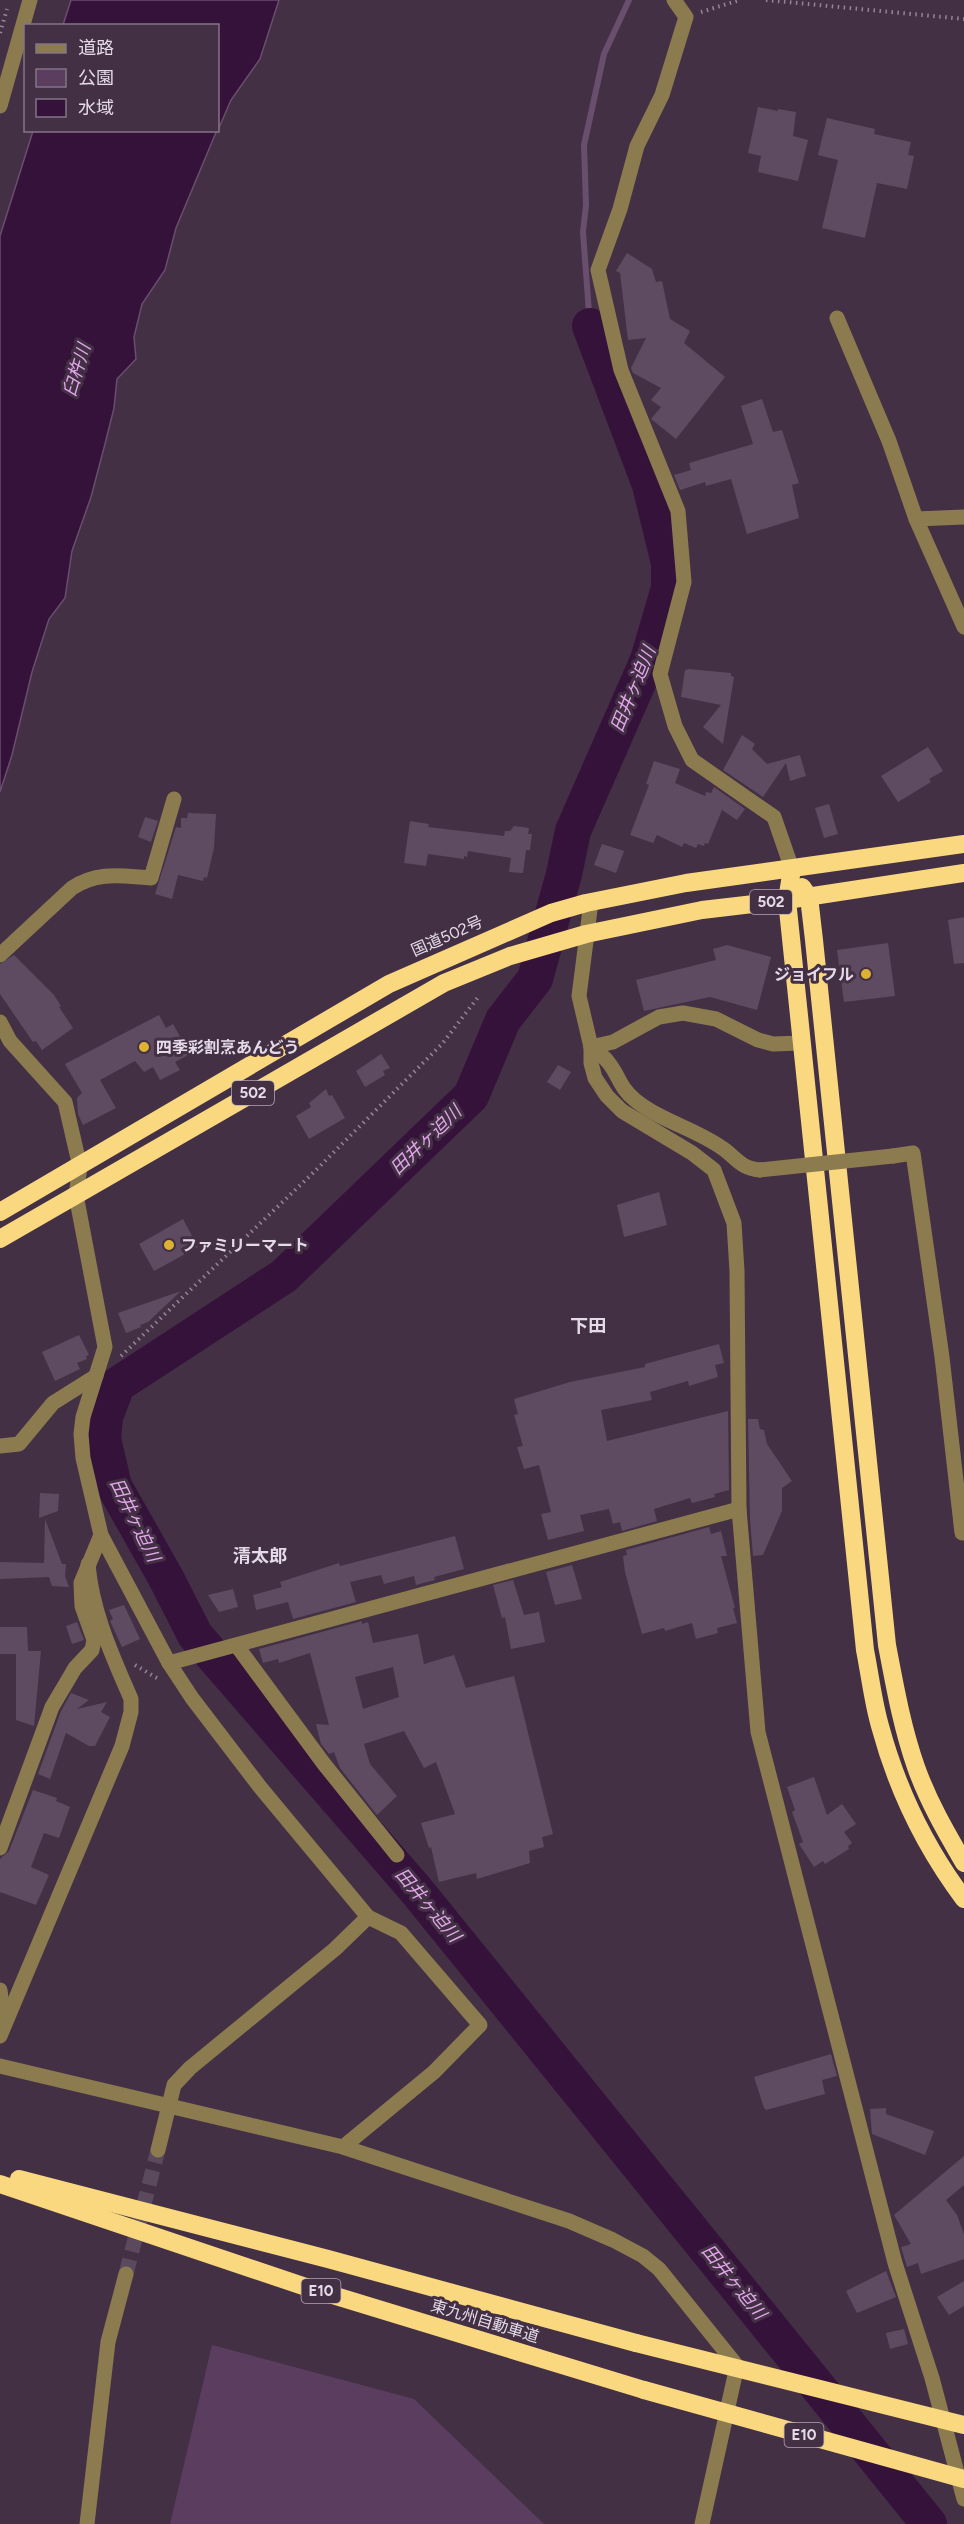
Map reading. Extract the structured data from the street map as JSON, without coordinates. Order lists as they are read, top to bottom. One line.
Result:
{"streets":{"highway":["502","国道502号","E10","東九州自動車道"]},"districts":["下田","清太郎"],"water":["臼杵川","田井ヶ迫川"],"places":["ジョイフル","四季彩割烹あんどう","ファミリーマート"],"legend":["道路","公園","水域"]}
